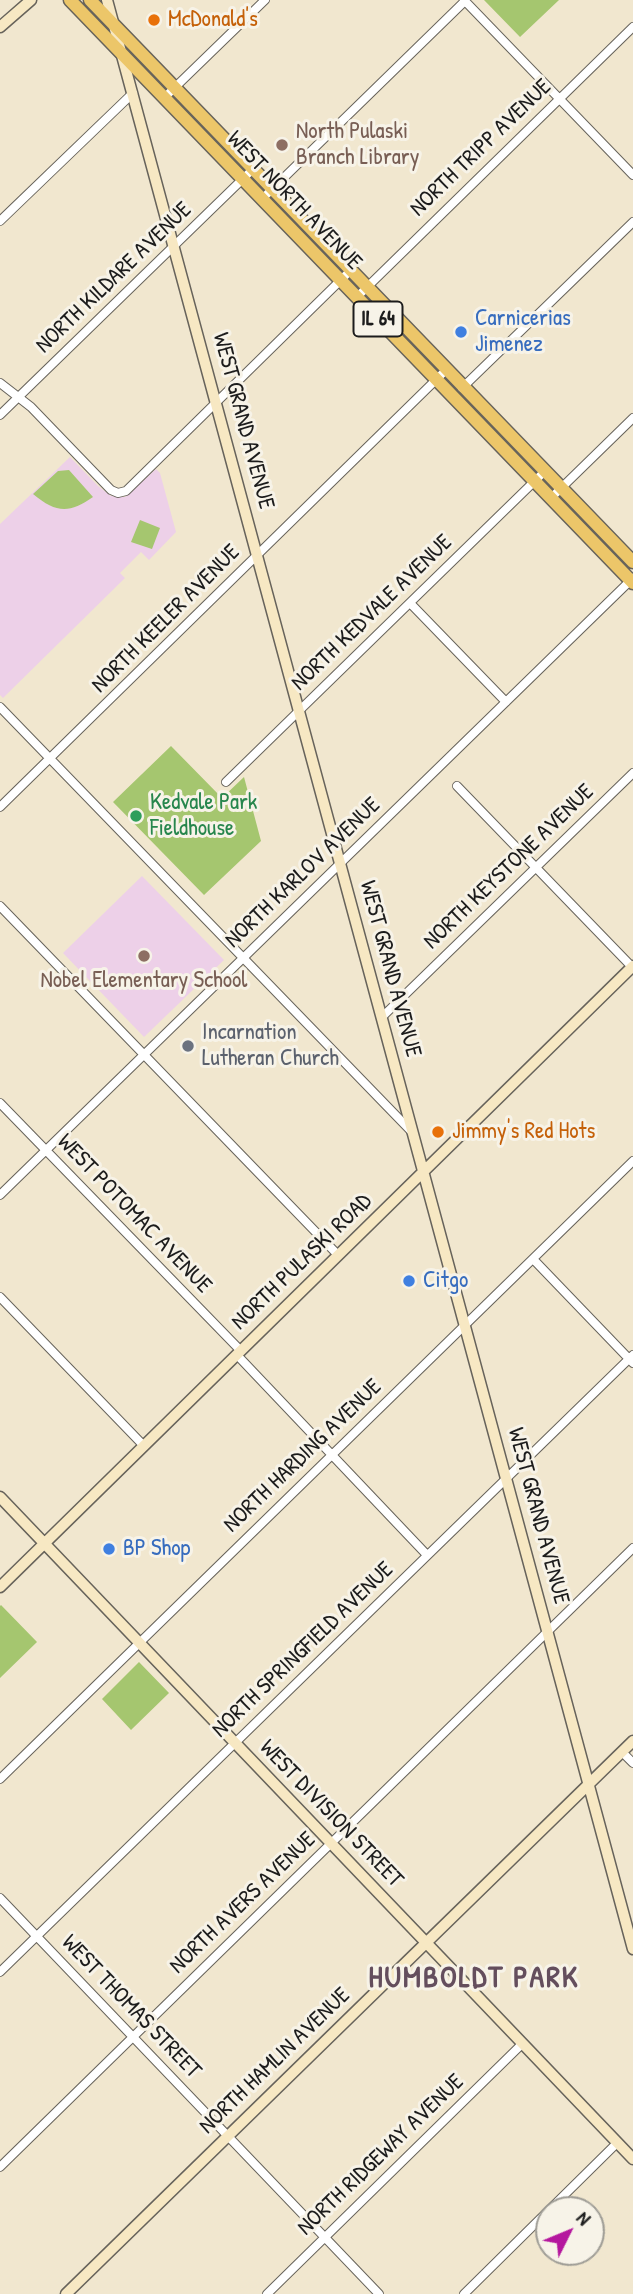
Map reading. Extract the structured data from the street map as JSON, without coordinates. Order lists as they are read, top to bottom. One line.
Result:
{"streets":{"main road":["WEST NORTH AVENUE","IL 64","WEST GRAND AVENUE","NORTH PULASKI ROAD","WEST DIVISION STREET","NORTH HAMLIN AVENUE"],"street":["NORTH TRIPP AVENUE","NORTH KILDARE AVENUE","NORTH KEDVALE AVENUE","NORTH KEELER AVENUE","NORTH KEYSTONE AVENUE","NORTH KARLOV AVENUE","WEST POTOMAC AVENUE","NORTH HARDING AVENUE","NORTH SPRINGFIELD AVENUE","NORTH AVERS AVENUE","WEST THOMAS STREET","NORTH RIDGEWAY AVENUE"]},"crossings":[["NORTH TRIPP AVENUE","WEST NORTH AVENUE"],["WEST NORTH AVENUE","NORTH KILDARE AVENUE"],["WEST NORTH AVENUE","WEST GRAND AVENUE"],["WEST NORTH AVENUE","NORTH KEDVALE AVENUE"],["WEST NORTH AVENUE","NORTH KEELER AVENUE"],["WEST NORTH AVENUE","NORTH KARLOV AVENUE"],["NORTH KILDARE AVENUE","WEST GRAND AVENUE"],["WEST GRAND AVENUE","NORTH KEDVALE AVENUE"],["WEST GRAND AVENUE","NORTH KEELER AVENUE"],["WEST GRAND AVENUE","NORTH KEYSTONE AVENUE"],["WEST GRAND AVENUE","NORTH KARLOV AVENUE"],["WEST GRAND AVENUE","NORTH PULASKI ROAD"],["WEST GRAND AVENUE","NORTH HARDING AVENUE"],["WEST GRAND AVENUE","NORTH SPRINGFIELD AVENUE"],["WEST GRAND AVENUE","NORTH AVERS AVENUE"],["WEST GRAND AVENUE","NORTH HAMLIN AVENUE"],["NORTH KARLOV AVENUE","WEST POTOMAC AVENUE"],["WEST POTOMAC AVENUE","NORTH PULASKI ROAD"],["WEST POTOMAC AVENUE","NORTH HARDING AVENUE"],["WEST POTOMAC AVENUE","NORTH SPRINGFIELD AVENUE"],["NORTH PULASKI ROAD","WEST DIVISION STREET"],["NORTH HARDING AVENUE","WEST DIVISION STREET"],["NORTH SPRINGFIELD AVENUE","WEST DIVISION STREET"],["NORTH SPRINGFIELD AVENUE","WEST THOMAS STREET"],["WEST DIVISION STREET","NORTH AVERS AVENUE"],["WEST DIVISION STREET","NORTH HAMLIN AVENUE"],["WEST DIVISION STREET","NORTH RIDGEWAY AVENUE"],["NORTH AVERS AVENUE","WEST THOMAS STREET"],["WEST THOMAS STREET","NORTH HAMLIN AVENUE"],["WEST THOMAS STREET","NORTH RIDGEWAY AVENUE"]],"districts":["HUMBOLDT PARK"],"places":["McDonald's","North Pulaski Branch Library","Carnicerias Jimenez","Kedvale Park Fieldhouse","Nobel Elementary School","Incarnation Lutheran Church","Jimmy's Red Hots","Citgo","BP Shop"],"north":"top right"}
